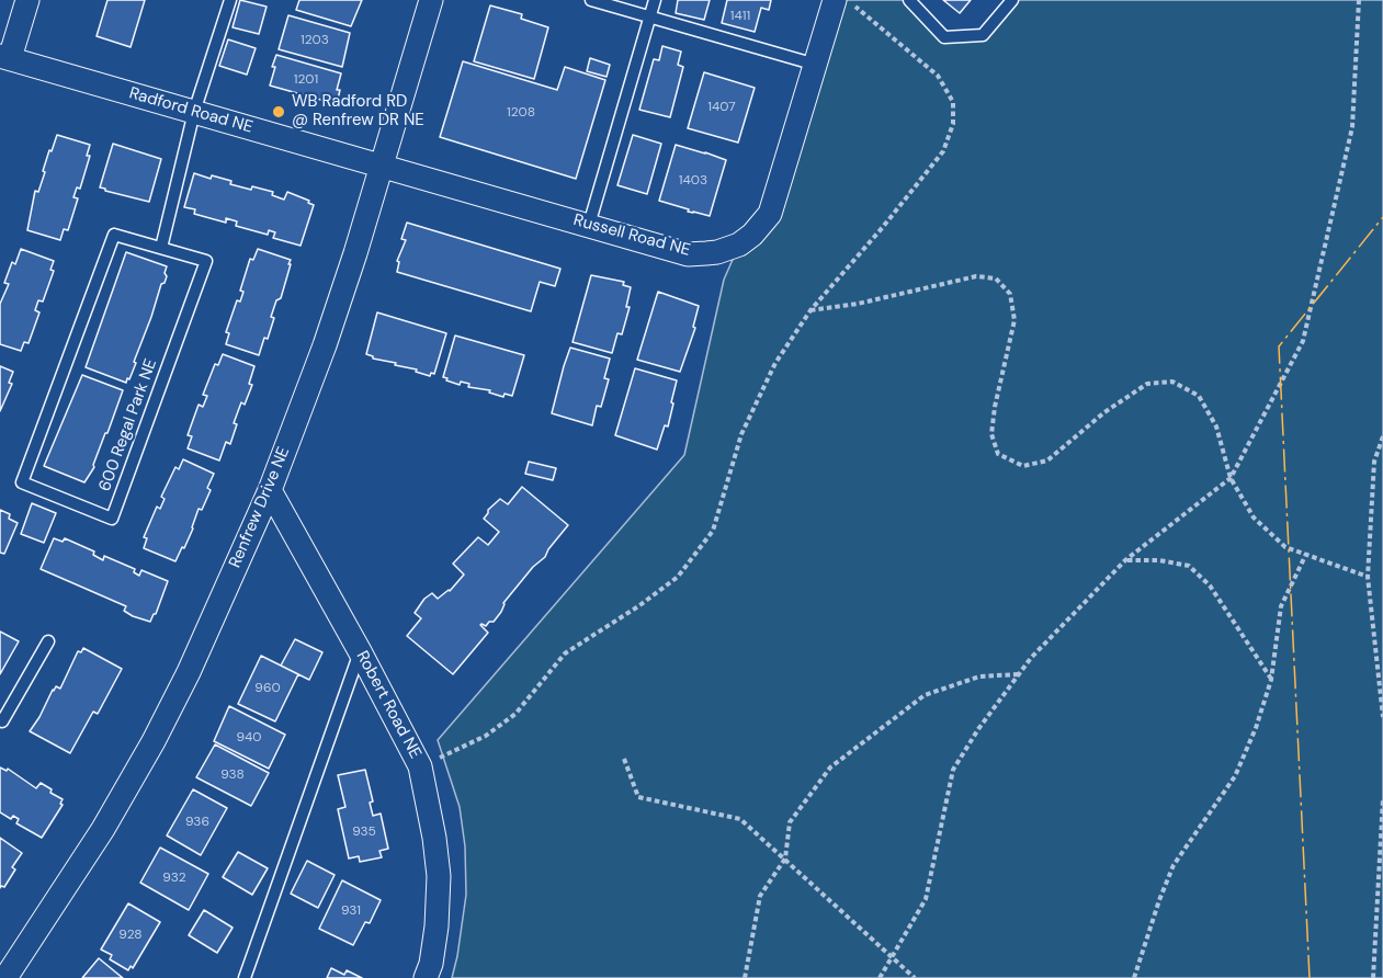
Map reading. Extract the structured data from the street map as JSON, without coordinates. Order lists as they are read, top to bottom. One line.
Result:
{"streets":{"street":["Radford Road NE","Russell Road NE","Renfrew Drive NE","Robert Road NE"],"lane":["600 Regal Park NE"]},"crossings":[["Radford Road NE","Russell Road NE"],["Radford Road NE","Renfrew Drive NE"],["Russell Road NE","Renfrew Drive NE"],["Renfrew Drive NE","Robert Road NE"]],"places":["WB Radford RD @ Renfrew DR NE"],"house_numbers":["1411","1203","1201","1407","1208","1403","960","940","938","936","935","932","931","928"]}
